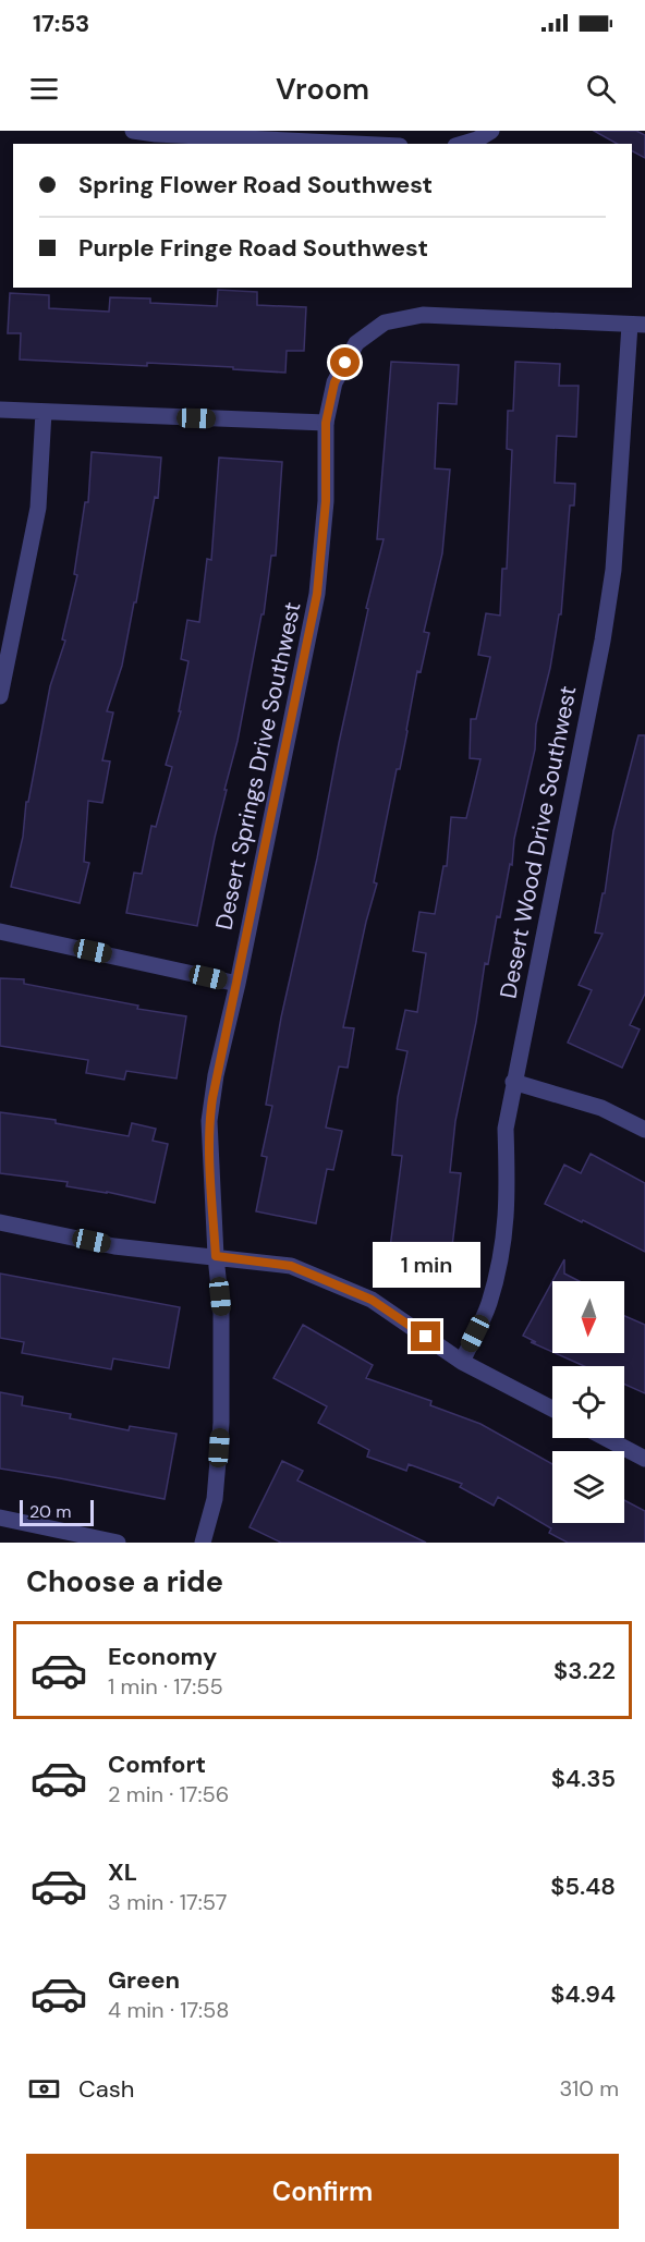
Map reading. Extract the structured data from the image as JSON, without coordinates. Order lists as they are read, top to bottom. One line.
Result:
{"streets":{"street":["Desert Springs Drive Southwest","Desert Wood Drive Southwest"]},"crossings":[["Desert Springs Drive Southwest","Desert Wood Drive Southwest"]],"scale_bar":"20 m","north":"bottom","page":{"status":"17:53","header":"Vroom","banner":["Spring Flower Road Southwest","Purple Fringe Road Southwest"],"bubble":"1 min","scale":"20 m","heading":"Choose a ride","list":[{"name":"Economy","note":"1 min · 17:55","value":"$3.22"},{"name":"Comfort","note":"2 min · 17:56","value":"$4.35"},{"name":"XL","note":"3 min · 17:57","value":"$5.48"},{"name":"Green","note":"4 min · 17:58","value":"$4.94"}],"pay":["Cash","310 m"],"buttons":"Confirm"}}
